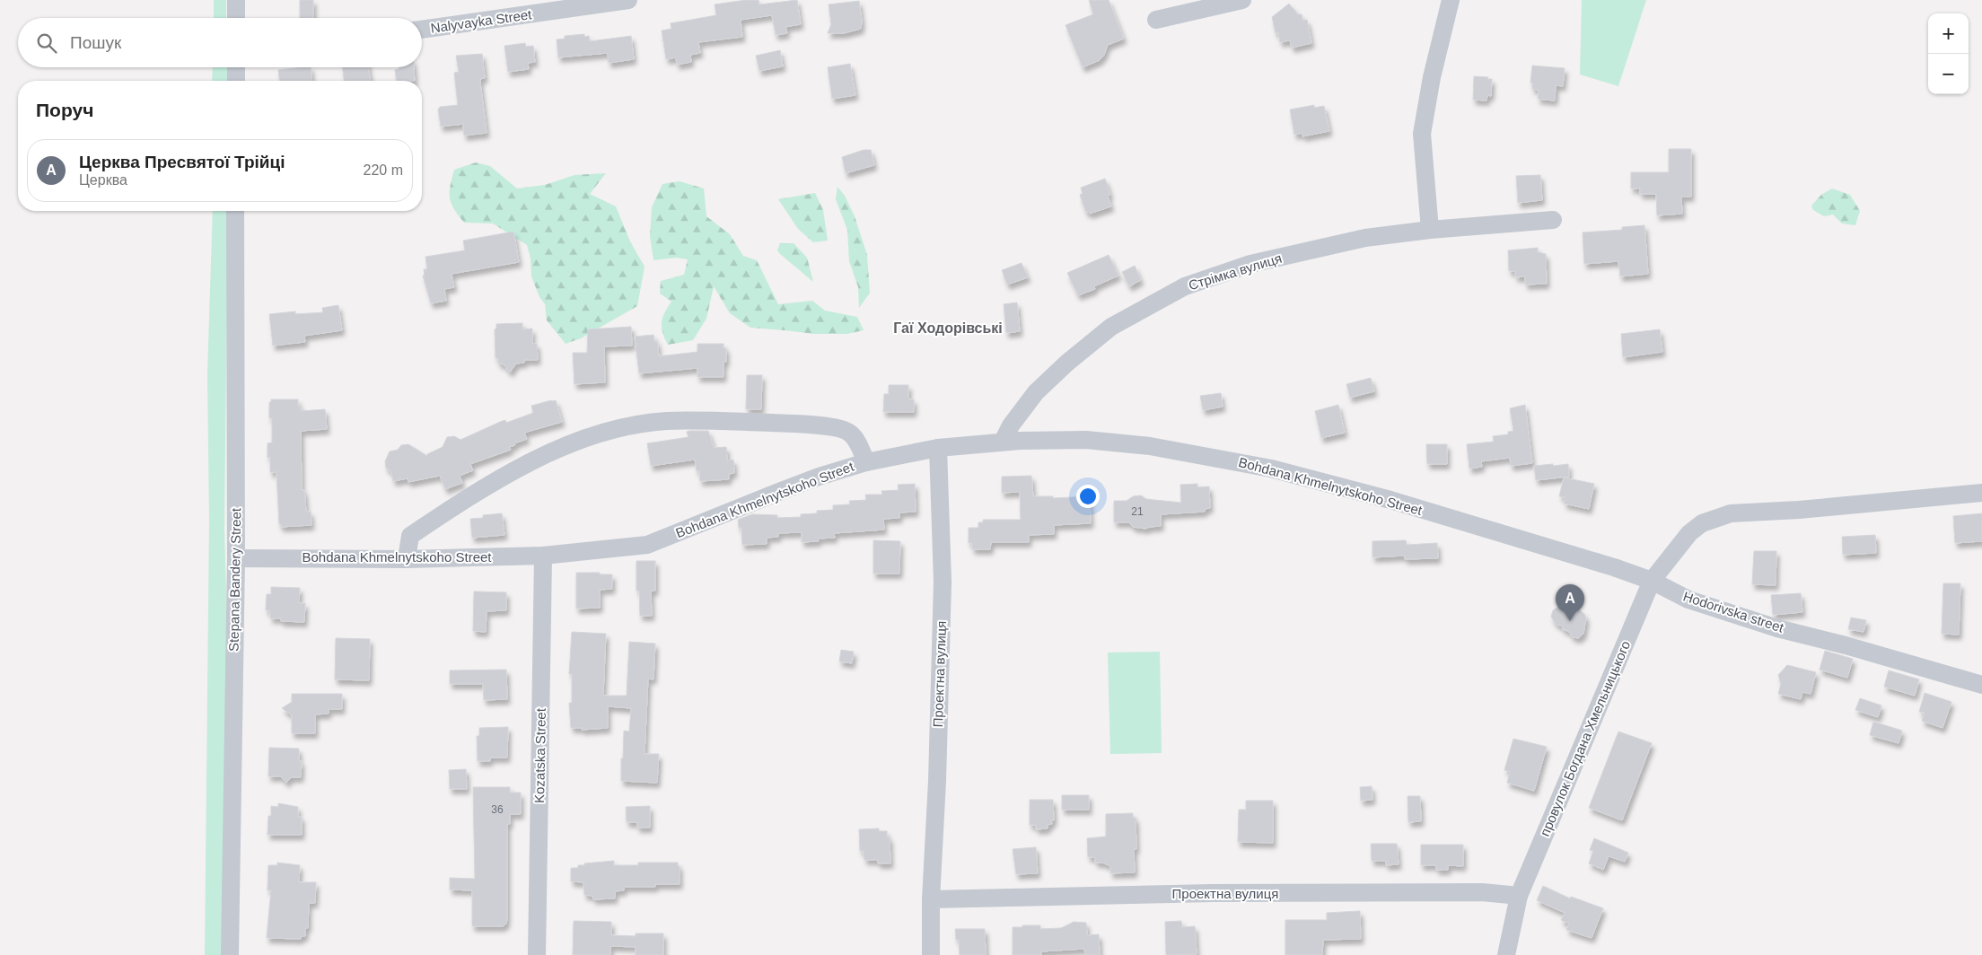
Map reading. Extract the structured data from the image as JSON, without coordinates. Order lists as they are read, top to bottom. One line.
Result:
{"streets":{"street":["Nalyvayka Street","Стрімка вулиця","Bohdana Khmelnytskoho Street","Stepana Bandery Street","Hodorivska street","Проектна вулиця","провулок Богдана Хмельницького","Kozatska Street"]},"crossings":[["Стрімка вулиця","Bohdana Khmelnytskoho Street"],["Bohdana Khmelnytskoho Street","Stepana Bandery Street"],["Bohdana Khmelnytskoho Street","Hodorivska street"],["Bohdana Khmelnytskoho Street","Проектна вулиця"],["Bohdana Khmelnytskoho Street","провулок Богдана Хмельницького"],["Bohdana Khmelnytskoho Street","Kozatska Street"],["Hodorivska street","провулок Богдана Хмельницького"],["Проектна вулиця","провулок Богдана Хмельницького"]],"districts":["Гаї Ходорівські"],"house_numbers":["21","36"],"page":{"map_buttons":["+","−"],"search":"Пошук","heading":"Поруч","list":[{"mark":"A","name":"Церква Пресвятої Трійці","note":"Церква","value":"220 m"}],"pins":"A"}}
